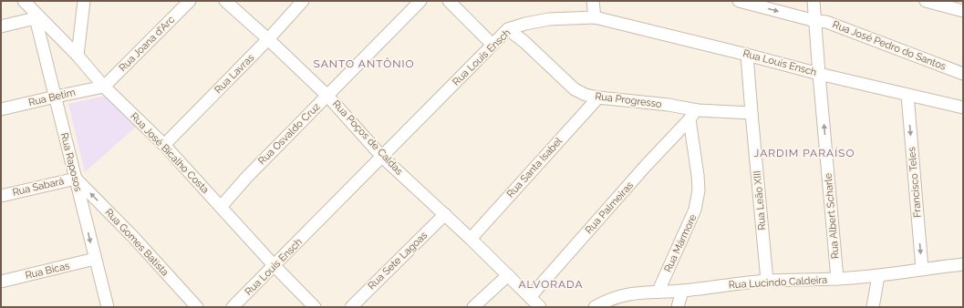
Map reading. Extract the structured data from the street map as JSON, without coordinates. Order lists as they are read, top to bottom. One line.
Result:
{"streets":{"street":["Rua Joana d'Arc","Rua José Pedro do Santos","Rua Louis Ensch","Rua Lavras","Rua Betim","Rua Progresso","Rua Osvaldo Cruz","Rua Poços de Caldas","Rua José Bicalho Costa","Rua Raposos","Rua Santa Isabel","Francisco Teles","Rua Sabará","Rua Leão XIII","Rua Palmeiras","Rua Albert Scharle","Rua Gomes Batista","Rua Mármore","Rua Sete Lagoas","Rua Bicas","Rua Lucindo Caldeira"]},"crossings":[["Rua Joana d'Arc","Rua Betim"],["Rua Joana d'Arc","Rua José Bicalho Costa"],["Rua José Pedro do Santos","Rua Albert Scharle"],["Rua Louis Ensch","Rua Progresso"],["Rua Louis Ensch","Rua Poços de Caldas"],["Rua Louis Ensch","Rua José Bicalho Costa"],["Rua Louis Ensch","Francisco Teles"],["Rua Louis Ensch","Rua Leão XIII"],["Rua Louis Ensch","Rua Albert Scharle"],["Rua Lavras","Rua Poços de Caldas"],["Rua Lavras","Rua José Bicalho Costa"],["Rua Betim","Rua José Bicalho Costa"],["Rua Betim","Rua Raposos"],["Rua Progresso","Rua Santa Isabel"],["Rua Progresso","Rua Leão XIII"],["Rua Osvaldo Cruz","Rua Poços de Caldas"],["Rua Osvaldo Cruz","Rua José Bicalho Costa"],["Rua Poços de Caldas","Rua Santa Isabel"],["Rua Poços de Caldas","Rua Palmeiras"],["Rua Poços de Caldas","Rua Sete Lagoas"],["Rua José Bicalho Costa","Rua Raposos"],["Rua Raposos","Rua Sabará"],["Rua Raposos","Rua Gomes Batista"],["Rua Raposos","Rua Bicas"],["Francisco Teles","Rua Lucindo Caldeira"],["Rua Sabará","Rua Gomes Batista"],["Rua Leão XIII","Rua Lucindo Caldeira"],["Rua Palmeiras","Rua Mármore"],["Rua Albert Scharle","Rua Lucindo Caldeira"],["Rua Mármore","Rua Lucindo Caldeira"]],"one_way":["Francisco Teles","Rua Albert Scharle","Rua Gomes Batista"],"districts":["SANTO ANTÔNIO","JARDIM PARAÍSO","ALVORADA"]}
